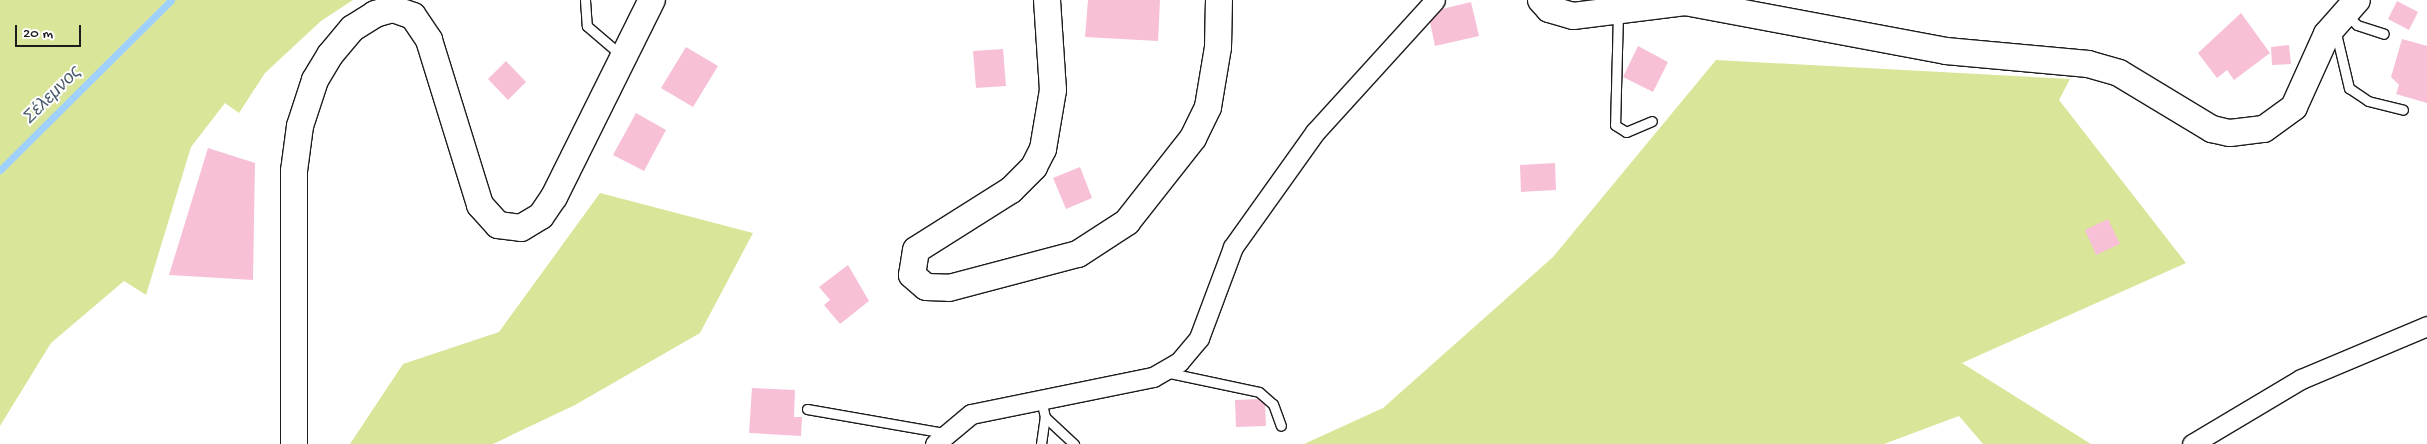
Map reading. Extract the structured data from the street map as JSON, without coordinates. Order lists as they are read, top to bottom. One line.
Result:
{"water":["Σέλεμνος"],"scale_bar":"20 m"}
